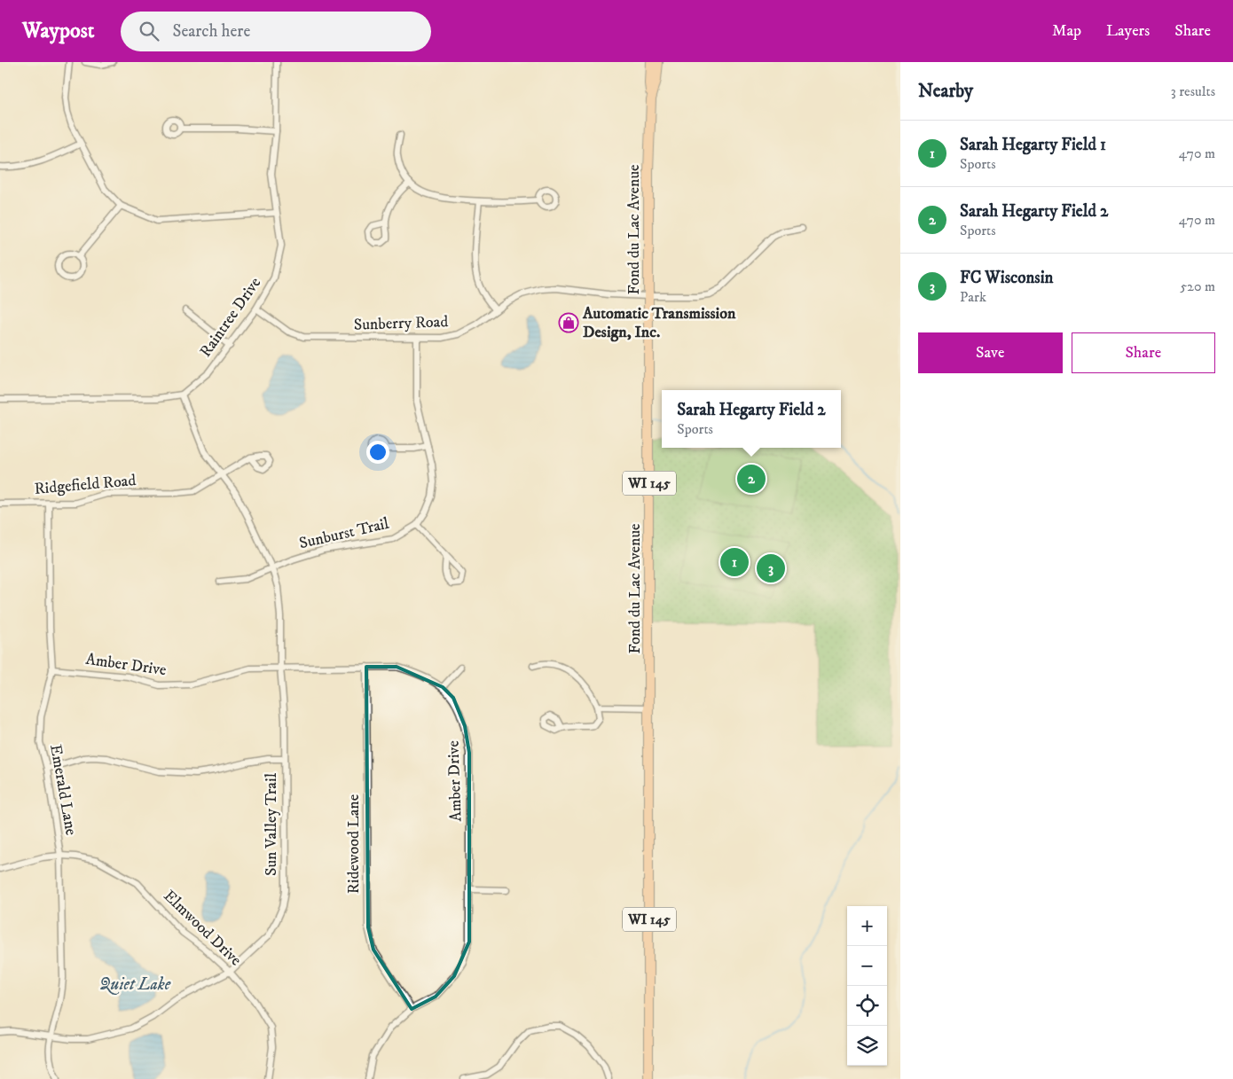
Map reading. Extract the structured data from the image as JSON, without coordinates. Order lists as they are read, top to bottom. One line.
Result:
{"streets":{"main road":["Fond du Lac Avenue","WI 145"],"street":["Raintree Drive","Sunberry Road","Ridgefield Road","Sunburst Trail","Amber Drive","Emerald Lane","Sun Valley Trail","Ridewood Lane","Elmwood Drive"]},"crossings":[["Fond du Lac Avenue","Sunberry Road"],["Raintree Drive","Sunberry Road"],["Raintree Drive","Sun Valley Trail"],["Sunberry Road","Sunburst Trail"],["Ridgefield Road","Emerald Lane"],["Ridgefield Road","Sun Valley Trail"],["Sunburst Trail","Sun Valley Trail"],["Amber Drive","Emerald Lane"],["Amber Drive","Sun Valley Trail"],["Amber Drive","Ridewood Lane"],["Emerald Lane","Sun Valley Trail"],["Emerald Lane","Elmwood Drive"],["Sun Valley Trail","Elmwood Drive"]],"water":["Quiet Lake"],"places":{"shop":["Automatic Transmission Design, Inc."]},"page":{"header":"Waypost","search":"Search here","nav":["Map","Layers","Share"],"heading":["Nearby","3 results"],"list":[{"mark":"1","name":"Sarah Hegarty Field 1","note":"Sports","value":"470 m"},{"mark":"2","name":"Sarah Hegarty Field 2","note":"Sports","value":"470 m"},{"mark":"3","name":"FC Wisconsin","note":"Park","value":"520 m"}],"buttons":["Save","Share"],"popup":["Sarah Hegarty Field 2","Sports"],"pins":["2","1","3"],"map_buttons":["+","−"]}}
